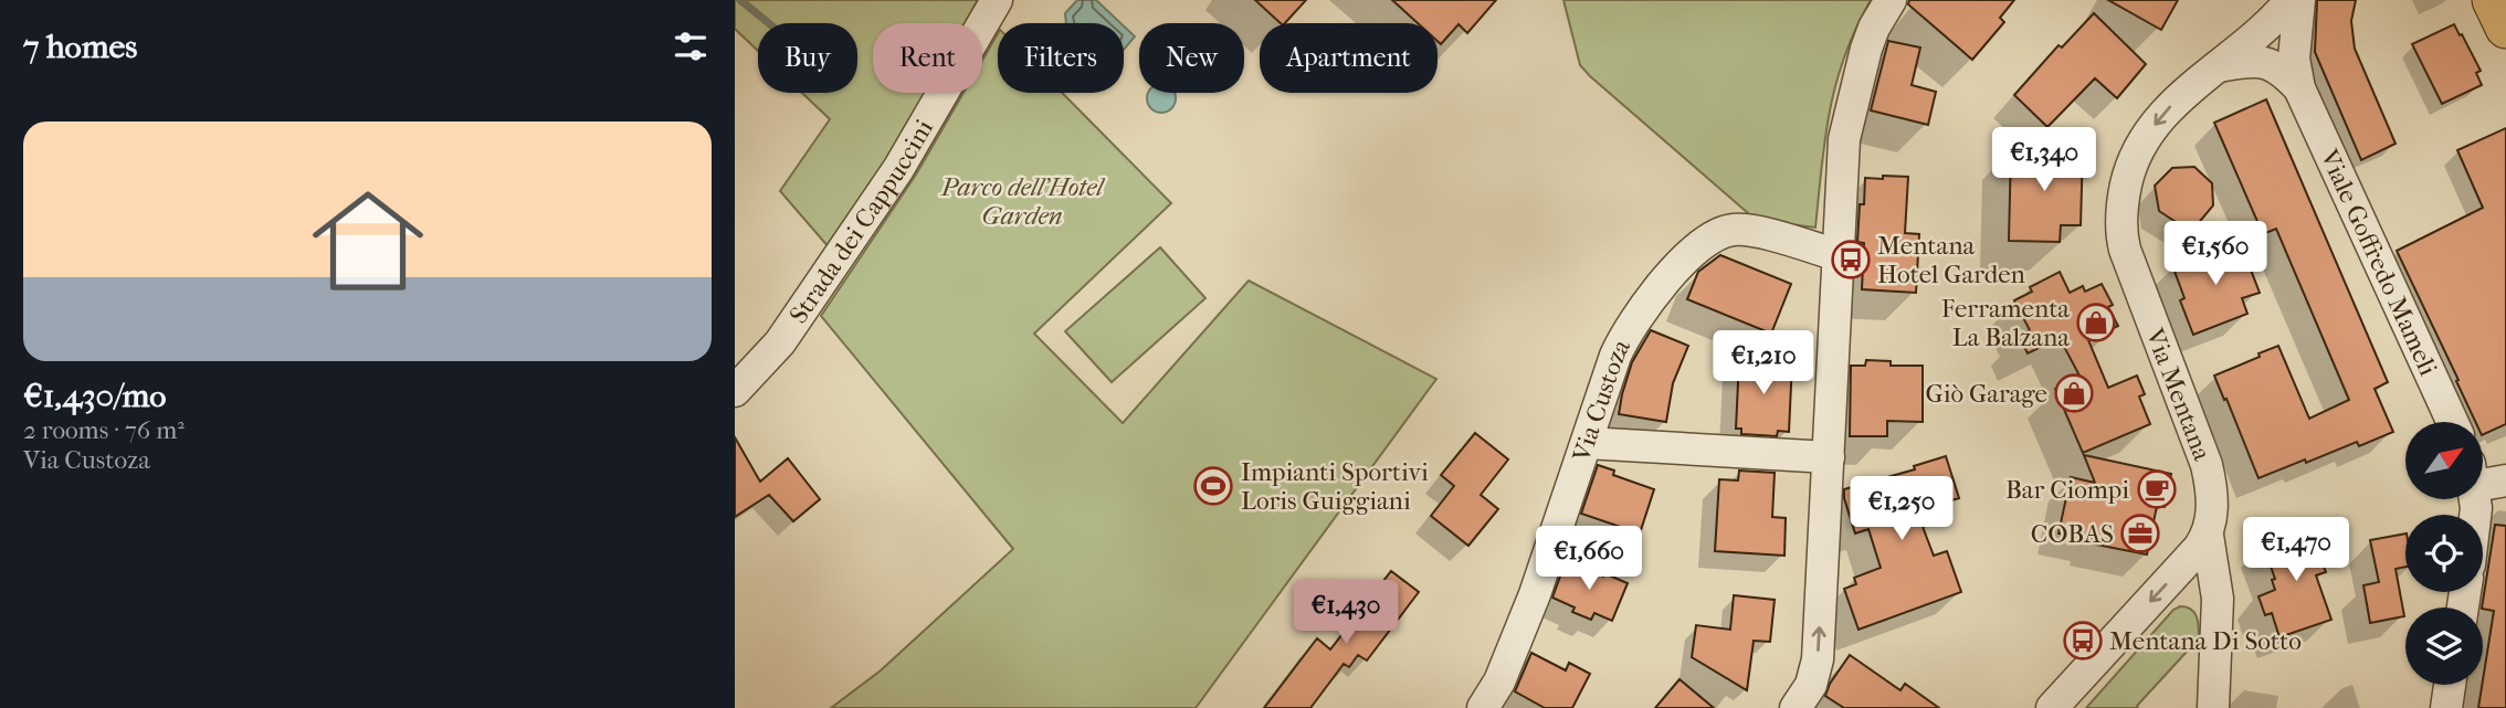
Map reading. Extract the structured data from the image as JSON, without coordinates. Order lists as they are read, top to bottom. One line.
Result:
{"streets":{"street":["Strada dei Cappuccini","Viale Goffredo Mameli","Via Mentana","Via Custoza"]},"crossings":[["Viale Goffredo Mameli","Via Mentana"]],"one_way":["Via Mentana"],"parks":["Parco dell'Hotel Garden"],"places":{"bus stop":["Mentana Hotel Garden","Mentana Di Sotto"],"shop":["Ferramenta La Balzana","Giò Garage"],"sports":["Impianti Sportivi Loris Guiggiani"],"cafe":["Bar Ciompi"],"office":["COBAS"]},"north":"top right","page":{"heading":"7 homes","chip":["Buy","Rent","Filters","New","Apartment"],"list":[{"name":"€1,430/mo","note":"2 rooms · 76 m² · Via Custoza"}],"price":["€1,340","€1,560","€1,210","€1,250","€1,470","€1,660","€1,430"]}}
